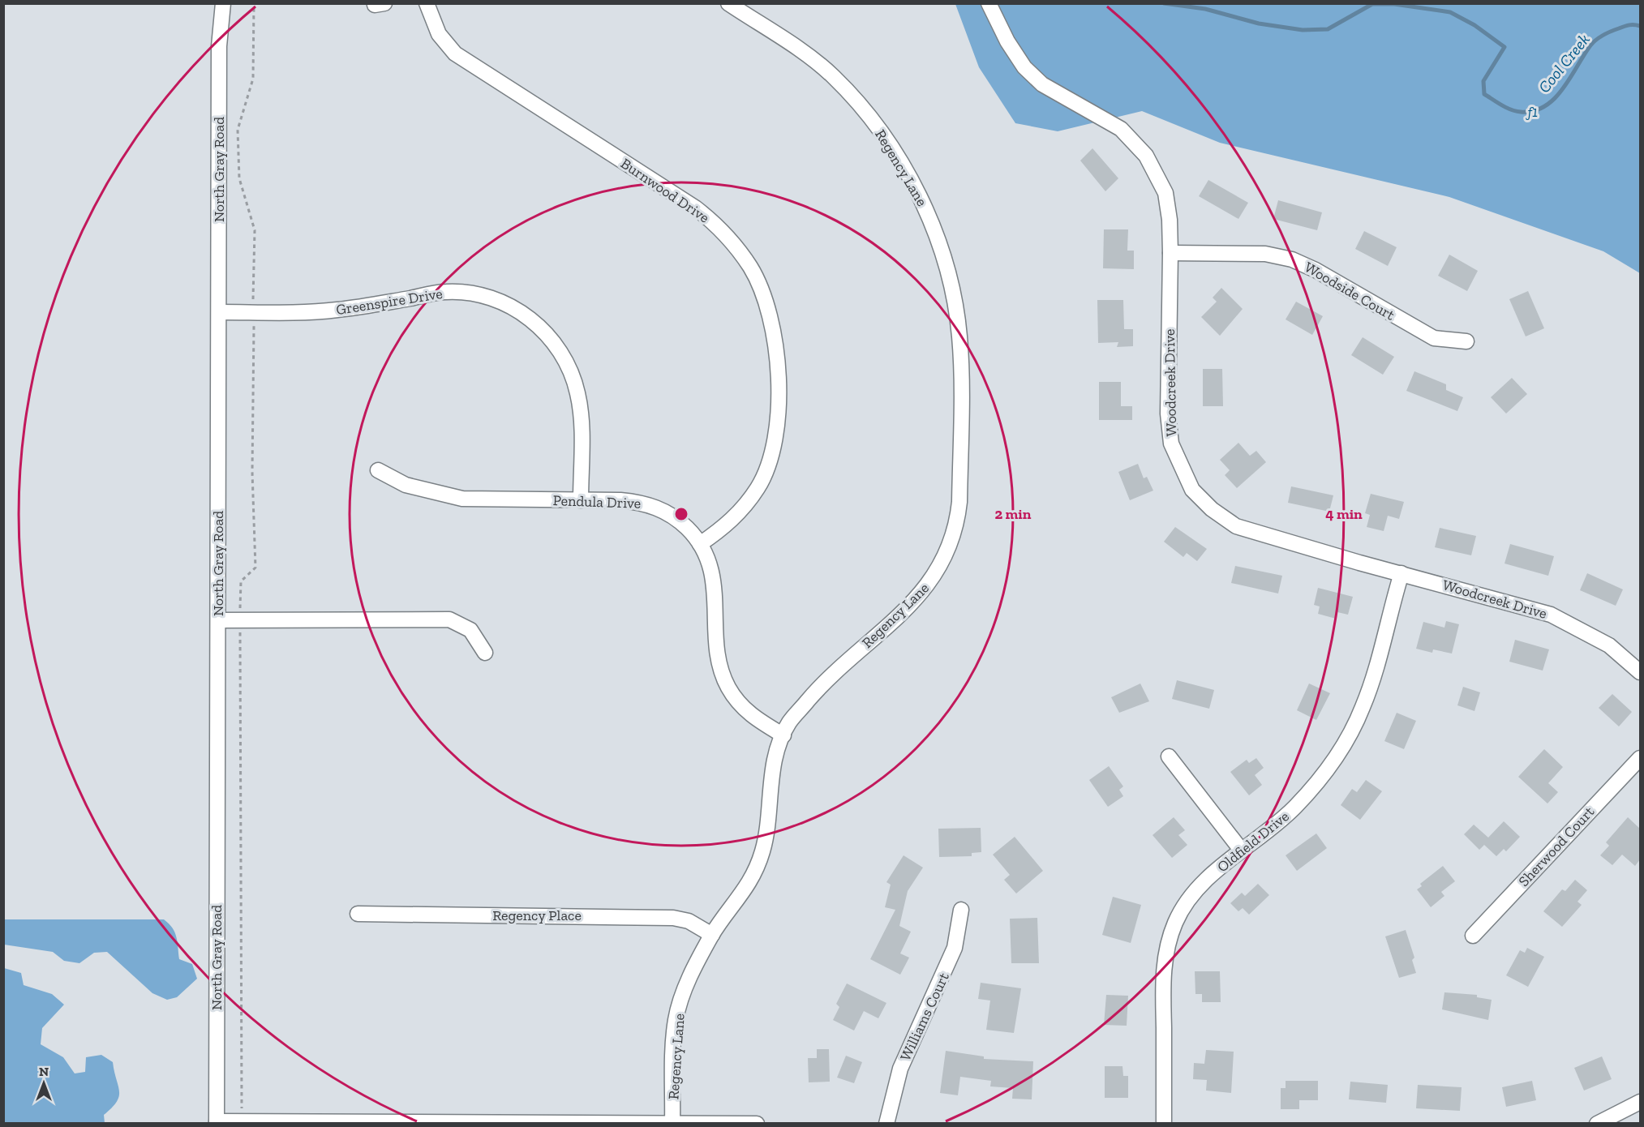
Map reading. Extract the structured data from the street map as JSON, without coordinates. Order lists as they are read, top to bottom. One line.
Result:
{"streets":{"street":["Regency Lane","North Gray Road","Burnwood Drive","Woodside Court","Greenspire Drive","Woodcreek Drive","Pendula Drive","Oldfield Drive","Sherwood Court","Regency Place","Williams Court"]},"crossings":[["Regency Lane","Pendula Drive"],["Regency Lane","Regency Place"],["North Gray Road","Greenspire Drive"],["Burnwood Drive","Pendula Drive"],["Woodside Court","Woodcreek Drive"],["Greenspire Drive","Pendula Drive"],["Woodcreek Drive","Oldfield Drive"]],"water":["Cool Creek"],"parks":["f1"],"north":"top","rings":["2 min","4 min"]}
